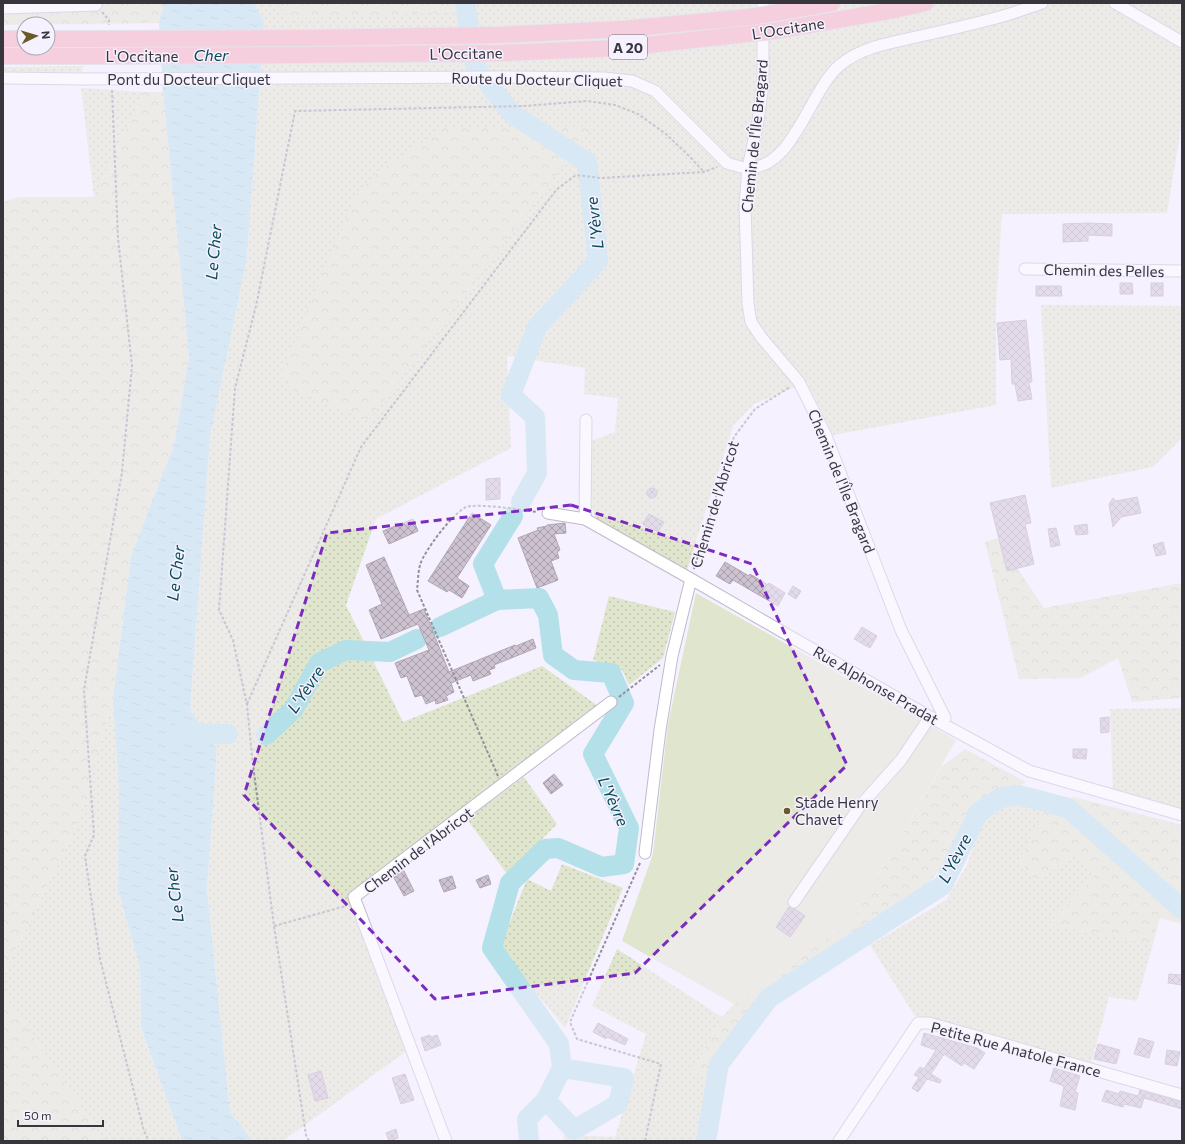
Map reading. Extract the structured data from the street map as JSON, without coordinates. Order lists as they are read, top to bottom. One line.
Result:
{"streets":{"highway":["L'Occitane","A 20"],"street":["Pont du Docteur Cliquet","Route du Docteur Cliquet","Chemin de l'Île Bragard","Chemin des Pelles","Chemin de l'Abricot","Rue Alphonse Pradat","Petite Rue Anatole France"]},"crossings":[["Pont du Docteur Cliquet","Route du Docteur Cliquet"],["Route du Docteur Cliquet","Chemin de l'Île Bragard"],["Chemin de l'Île Bragard","Chemin de l'Abricot"],["Chemin de l'Île Bragard","Rue Alphonse Pradat"],["Chemin de l'Abricot","Rue Alphonse Pradat"]],"water":["Cher","L'Yèvre","Le Cher"],"places":["Stade Henry Chavet"],"scale_bar":"50 m","north":"right"}
